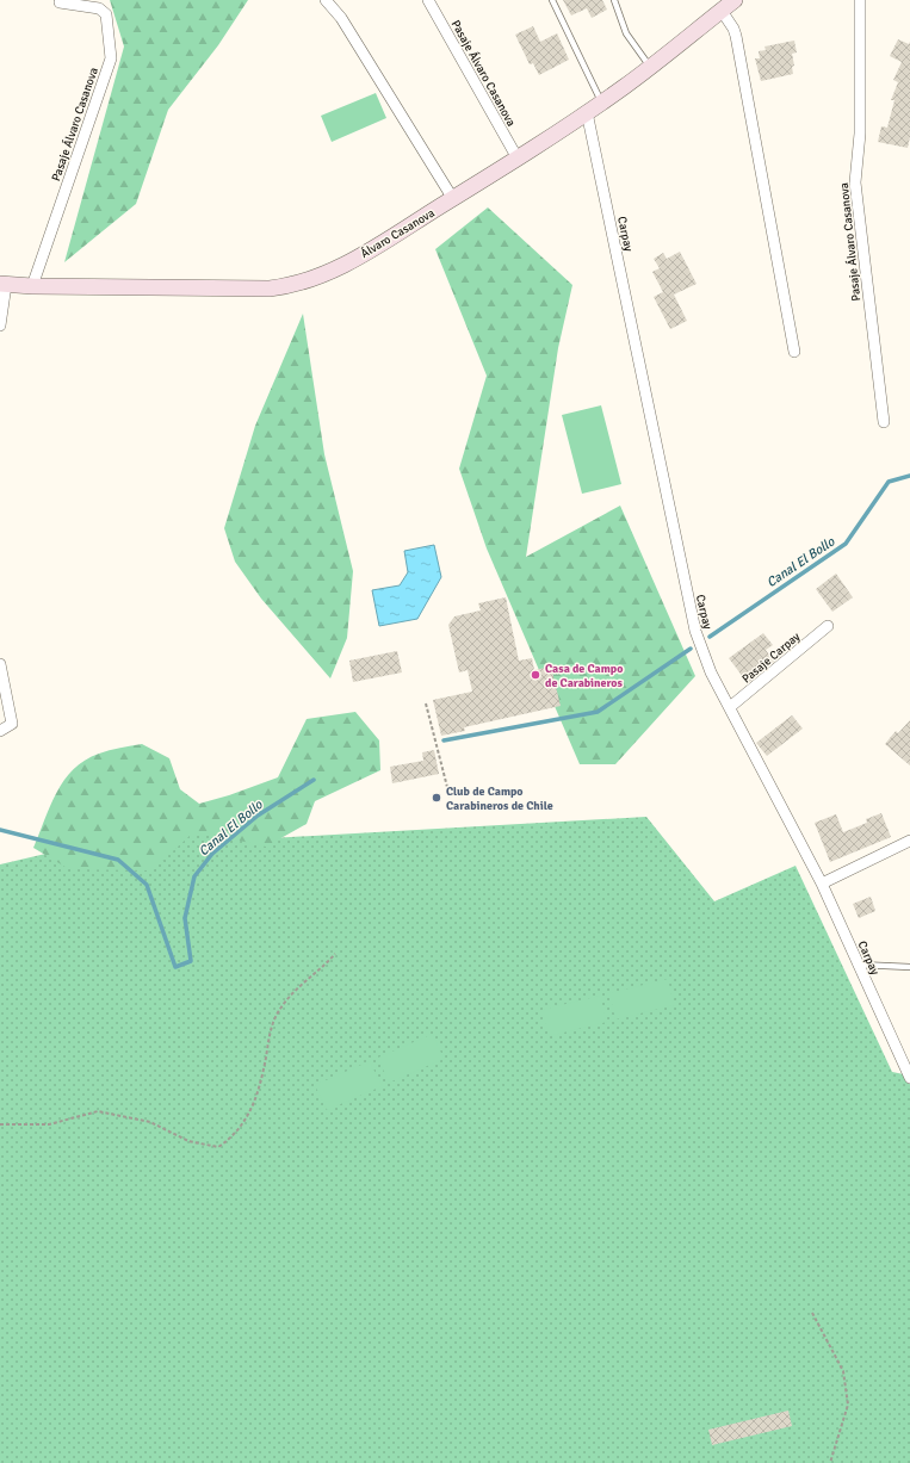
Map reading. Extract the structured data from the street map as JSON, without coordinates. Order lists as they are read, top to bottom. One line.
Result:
{"streets":{"street":["Pasaje Álvaro Casanova","Álvaro Casanova","Carpay","Pasaje Carpay"]},"crossings":[["Pasaje Álvaro Casanova","Álvaro Casanova"],["Álvaro Casanova","Carpay"],["Carpay","Pasaje Carpay"]],"water":["Canal El Bollo"],"places":["Casa de Campo de Carabineros","Club de Campo Carabineros de Chile"]}
